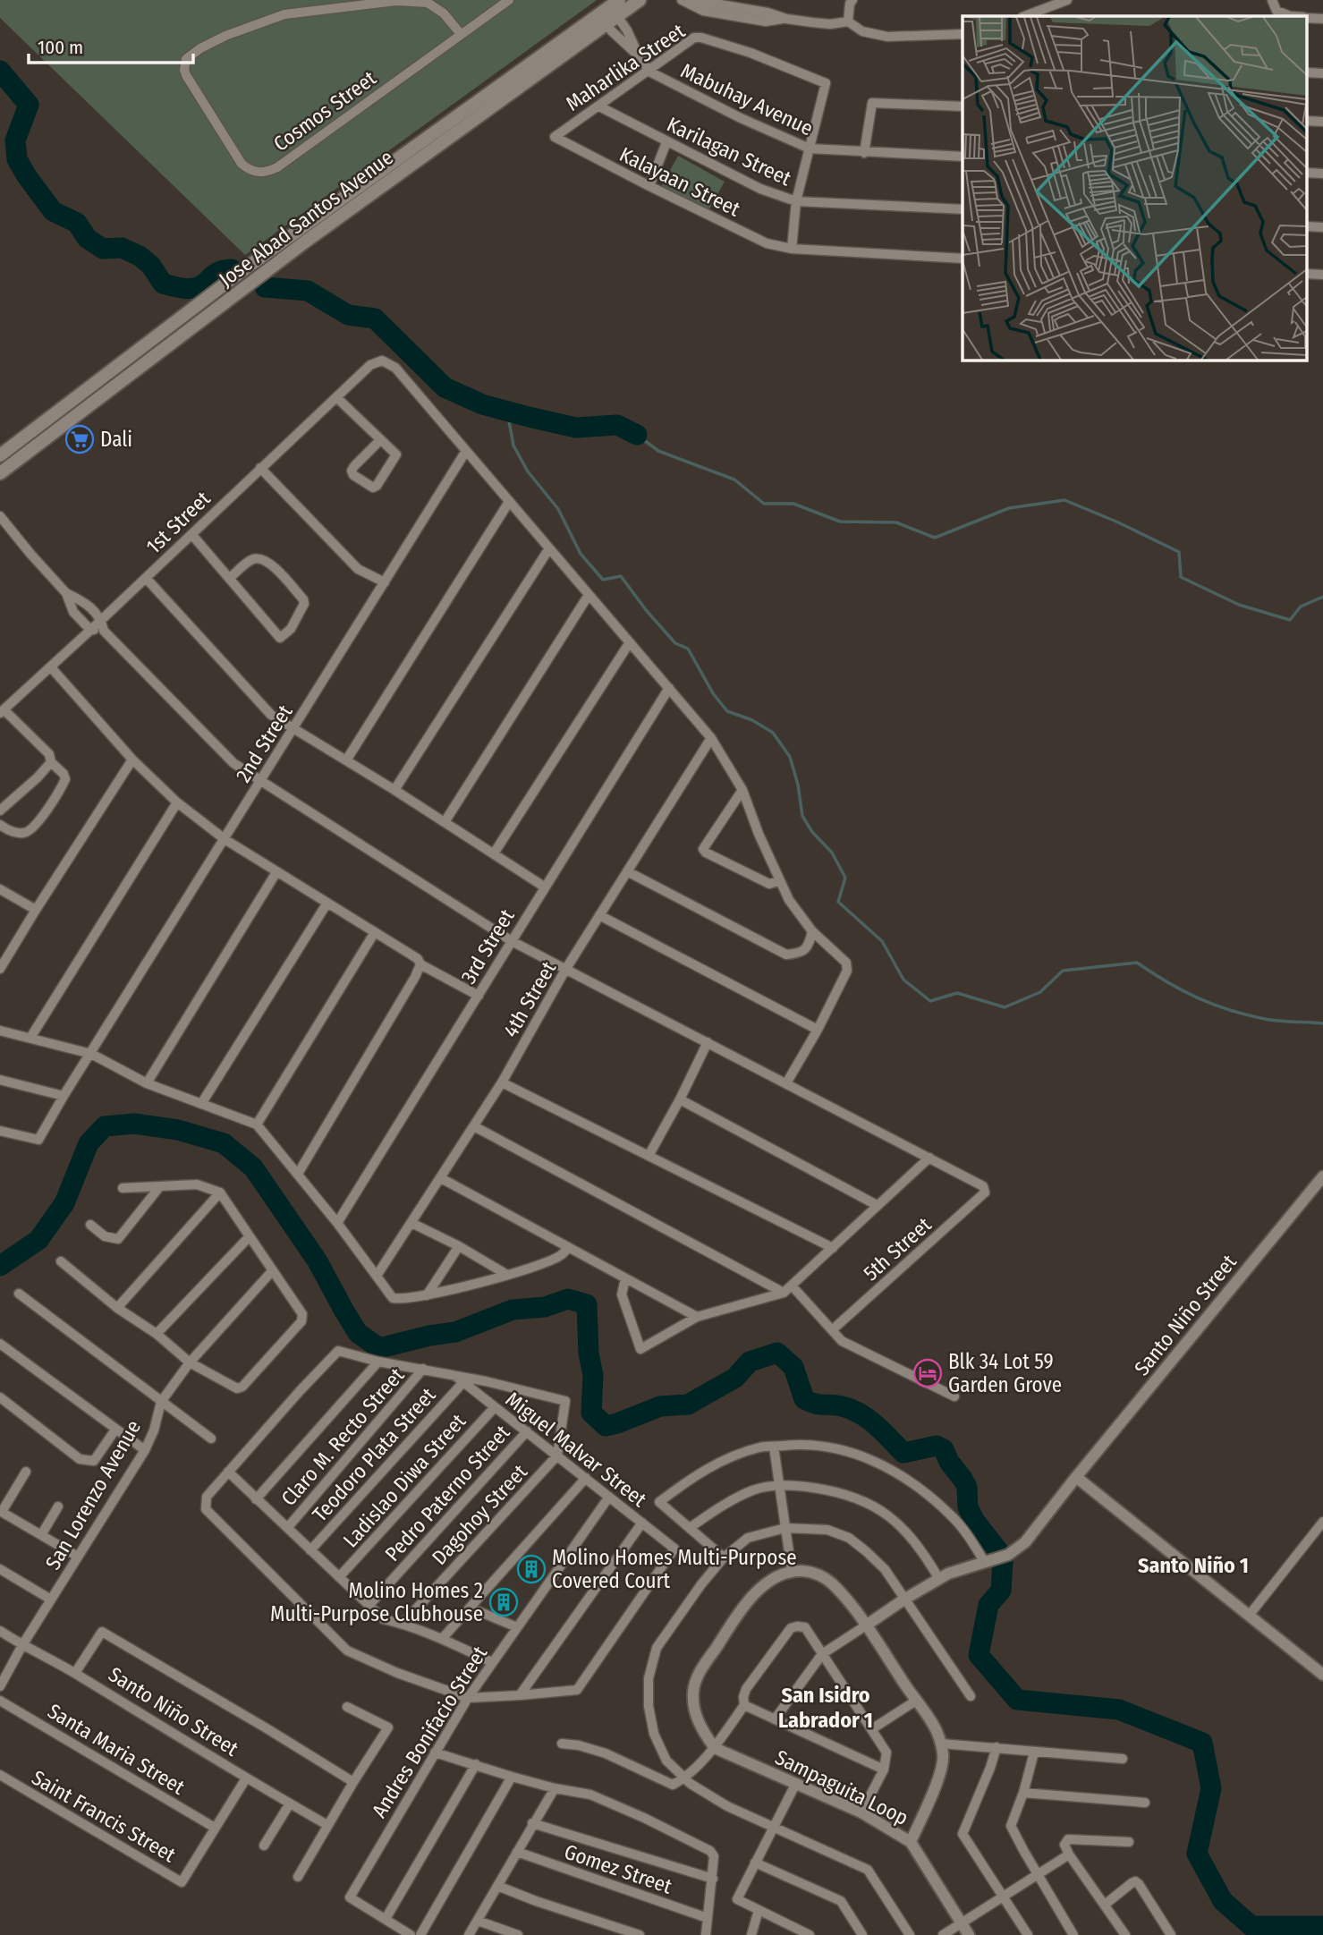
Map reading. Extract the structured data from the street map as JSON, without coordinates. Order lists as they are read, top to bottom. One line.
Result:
{"streets":{"main road":["Jose Abad Santos Avenue"],"street":["Maharlika Street","Mabuhay Avenue","Cosmos Street","Karilagan Street","Kalayaan Street","1st Street","2nd Street","3rd Street","4th Street","5th Street","Santo Niño Street","Claro M. Recto Street","Miguel Malvar Street","Teodoro Plata Street","Ladislao Diwa Street","Pedro Paterno Street","San Lorenzo Avenue","Dagohoy Street","Andres Bonifacio Street","Santa Maria Street","Sampaguita Loop","Saint Francis Street","Gomez Street"]},"crossings":[["Maharlika Street","Mabuhay Avenue"],["Maharlika Street","Karilagan Street"],["Maharlika Street","Kalayaan Street"],["Mabuhay Avenue","Jose Abad Santos Avenue"],["1st Street","2nd Street"],["Santo Niño Street","San Lorenzo Avenue"],["Santo Niño Street","Saint Francis Street"],["Miguel Malvar Street","Teodoro Plata Street"],["Miguel Malvar Street","Ladislao Diwa Street"],["Miguel Malvar Street","Pedro Paterno Street"],["Miguel Malvar Street","Dagohoy Street"],["Miguel Malvar Street","Andres Bonifacio Street"],["Santa Maria Street","Saint Francis Street"]],"districts":["Santo Niño 1","San Isidro Labrador 1"],"places":{"supermarket":["Dali"],"hotel":["Blk 34 Lot 59 Garden Grove"],"building":["Molino Homes Multi-Purpose Covered Court","Molino Homes 2 Multi-Purpose Clubhouse"]},"scale_bar":"100 m"}
